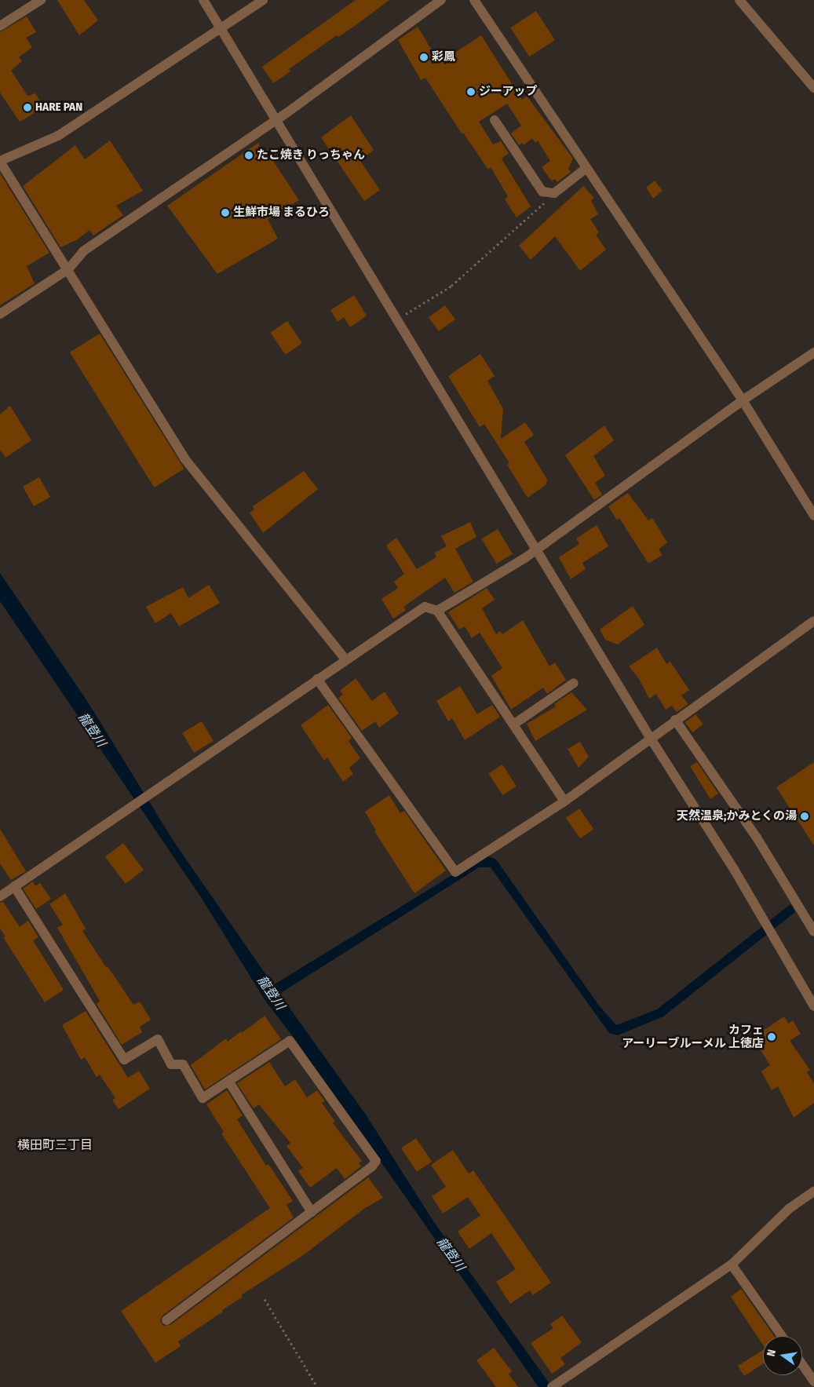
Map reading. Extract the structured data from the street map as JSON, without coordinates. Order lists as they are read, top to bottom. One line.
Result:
{"districts":["横田町三丁目"],"water":["龍登川"],"places":["彩鳳","ジーアップ","HARE PAN","たこ焼き りっちゃん","生鮮市場 まるひろ","天然温泉;かみとくの湯","カフェ アーリーブルーメル 上徳店"],"north":"left"}
